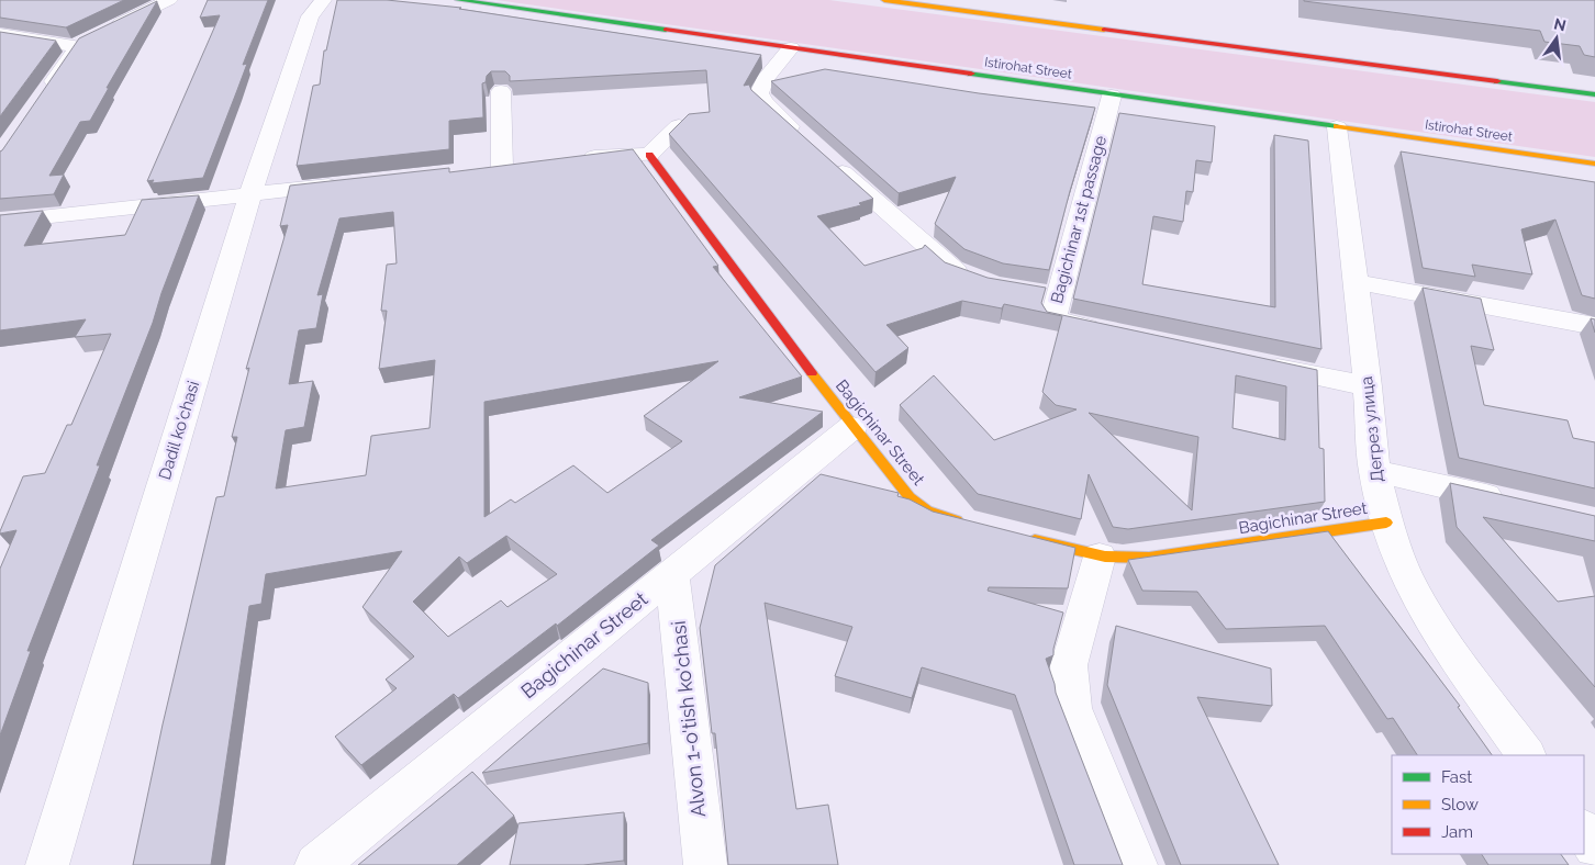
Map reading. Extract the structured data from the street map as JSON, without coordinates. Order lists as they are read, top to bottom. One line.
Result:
{"streets":{"main road":["Istirohat Street","Bаgichinar Street"],"street":["Bаgichinar 1st passage","Дегрез улица","Dadil ko'chasi","Bagichinar Street","Alvon 1-o'tish ko'chasi"]},"crossings":[["Istirohat Street","Bаgichinar 1st passage"],["Istirohat Street","Дегрез улица"],["Дегрез улица","Bаgichinar Street"],["Bаgichinar Street","Bagichinar Street"],["Bagichinar Street","Alvon 1-o'tish ko'chasi"]],"legend":["Fast","Slow","Jam"],"north":"top"}
